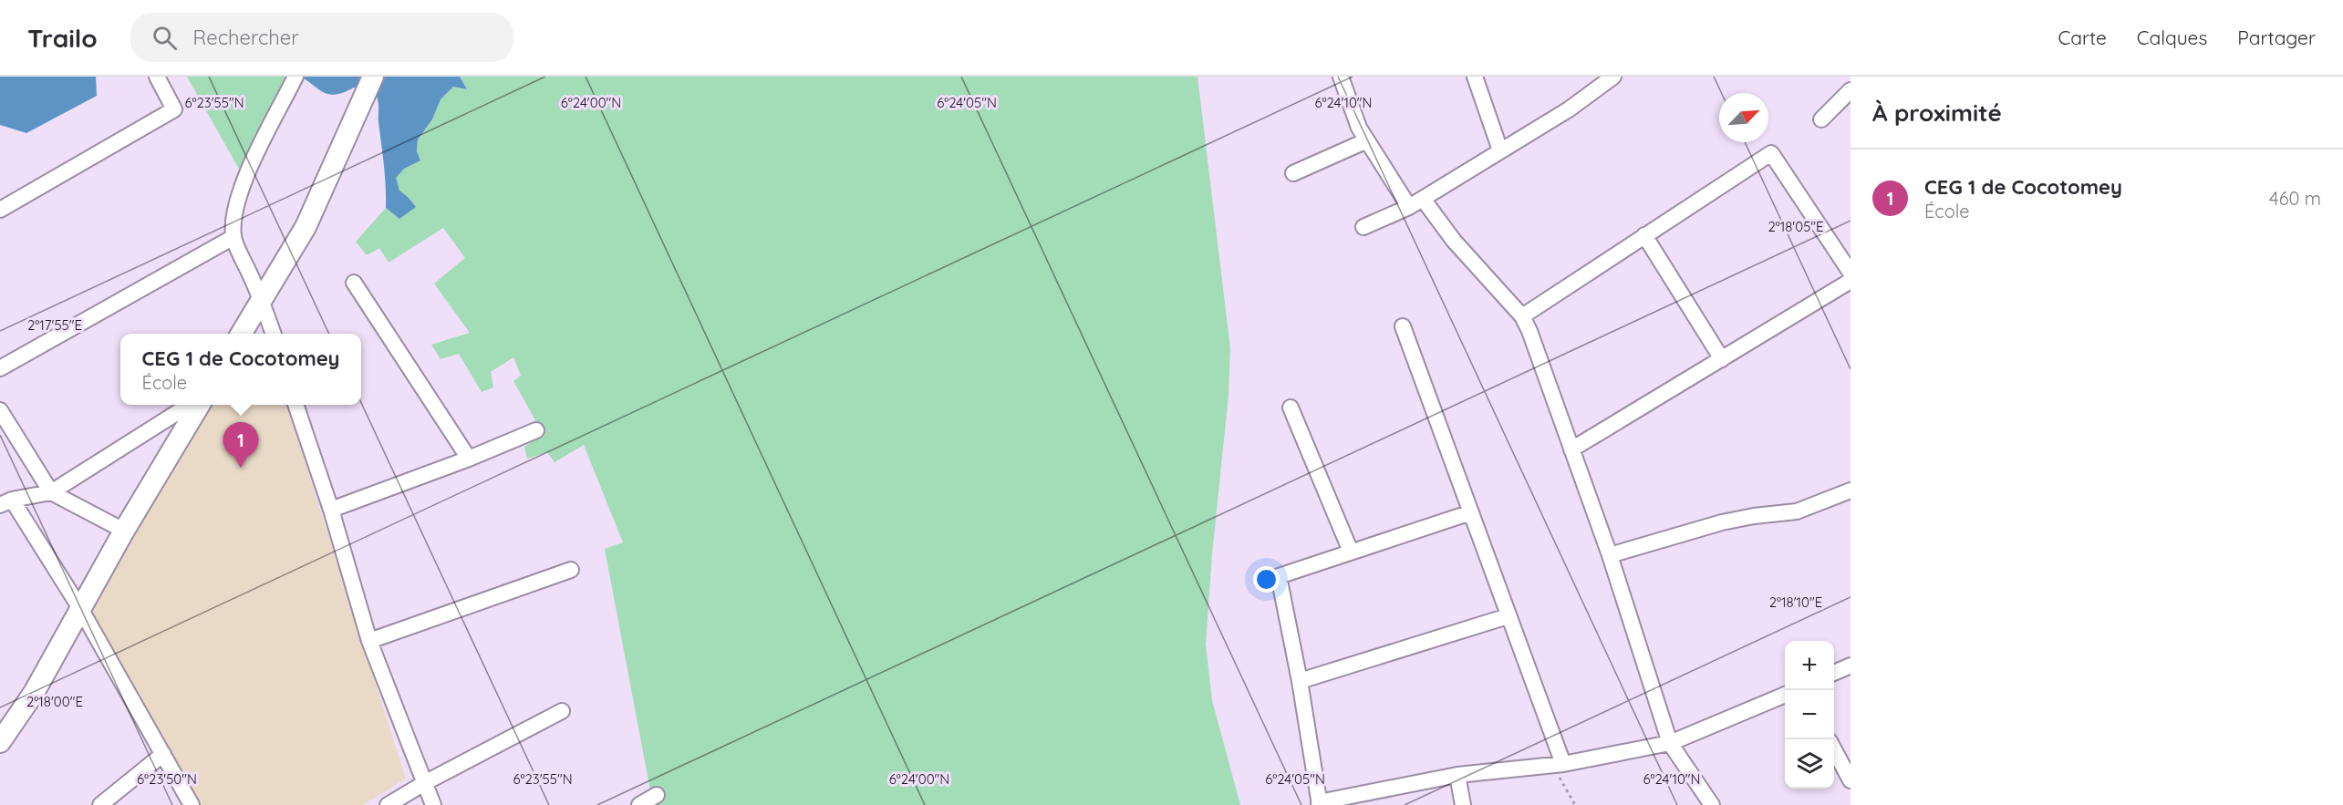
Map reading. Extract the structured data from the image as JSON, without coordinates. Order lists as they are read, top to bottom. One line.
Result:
{"north":"top right","page":{"header":"Trailo","search":"Rechercher","nav":["Carte","Calques","Partager"],"heading":"À proximité","list":[{"mark":"1","name":"CEG 1 de Cocotomey","note":"École","value":"460 m"}],"popup":["CEG 1 de Cocotomey","École"],"pins":"1","map_buttons":["+","−"]},"coordinates":["6°23'55\"N","6°24'00\"N","6°24'05\"N","6°24'10\"N","2°18'05\"E","2°17'55\"E","2°18'10\"E","2°18'00\"E","6°23'50\"N"]}
